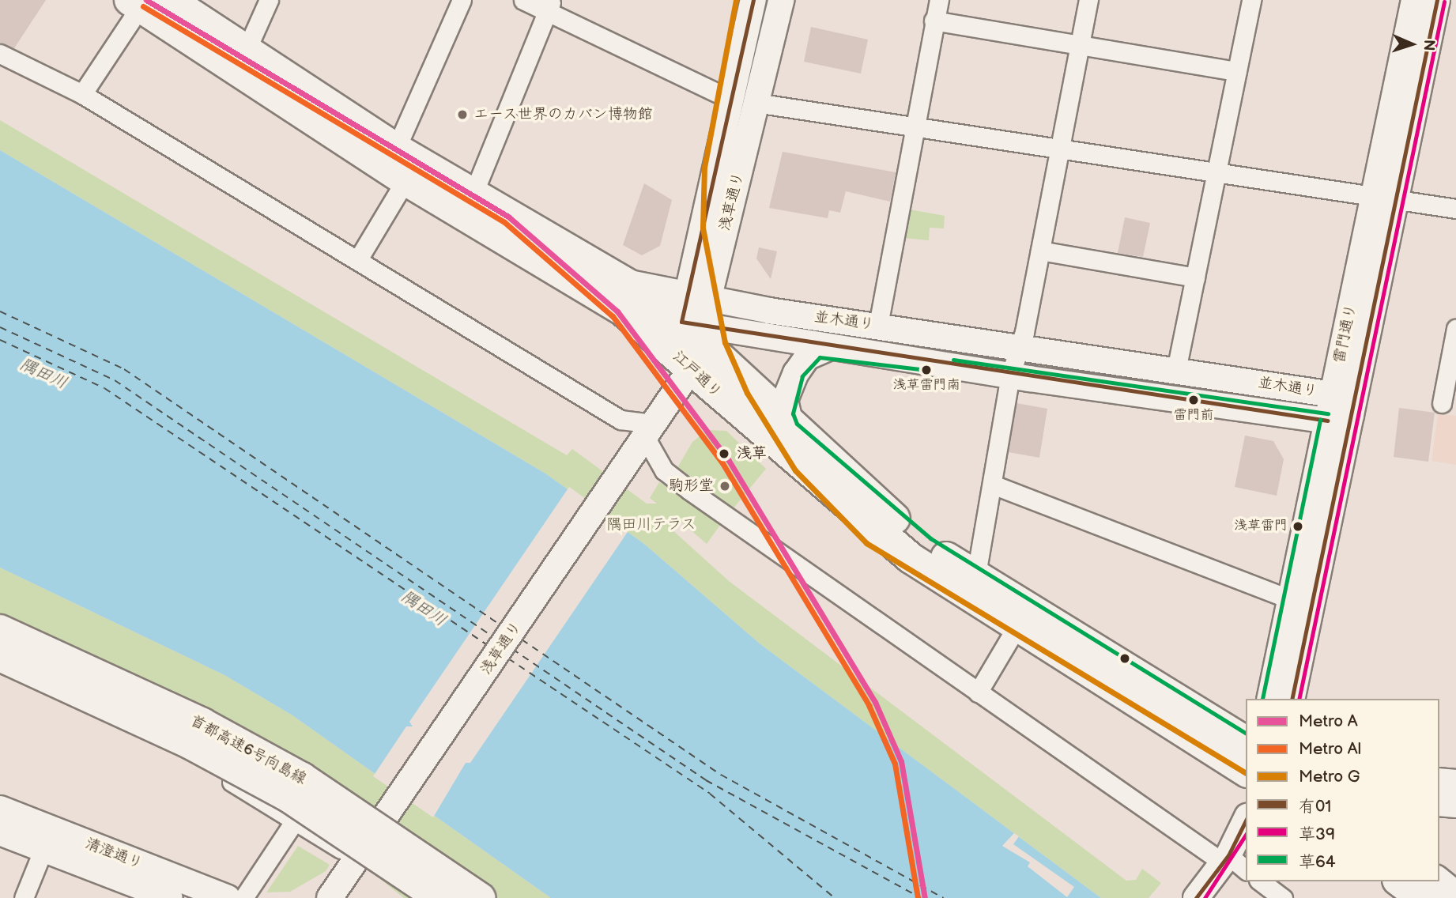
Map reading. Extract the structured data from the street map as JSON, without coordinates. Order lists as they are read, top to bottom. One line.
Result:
{"streets":{"highway":["江戸通り","首都高速6号向島線"],"street":["浅草通り","並木通り","雷門通り","清澄通り"]},"crossings":[["浅草通り","並木通り"],["浅草通り","江戸通り"],["並木通り","雷門通り"],["並木通り","江戸通り"]],"water":["隅田川"],"parks":["隅田川テラス"],"places":["エース世界のカバン博物館","浅草雷門南","雷門前","浅草","駒形堂","浅草雷門"],"lines":["metro line A","metro line G","transit line 有01","transit line 草39","metro line Al","transit line 草64"],"legend":["Metro A","Metro Al","Metro G","有01","草39","草64"],"north":"right"}
